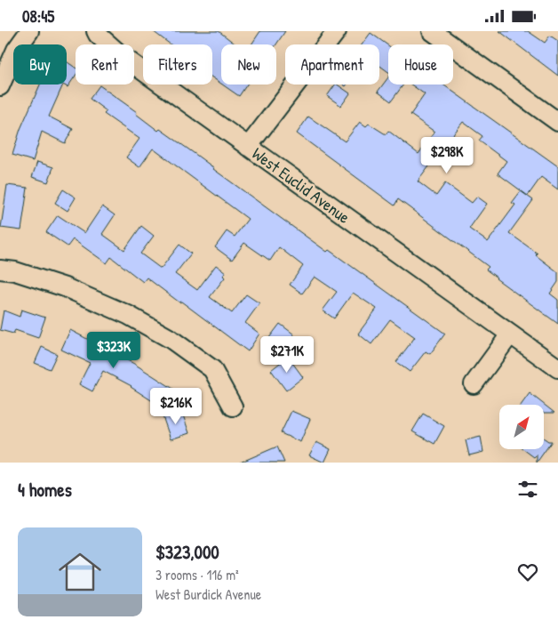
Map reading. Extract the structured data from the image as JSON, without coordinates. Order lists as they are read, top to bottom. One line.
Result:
{"streets":{"street":["West Euclid Avenue"]},"north":"top right","page":{"status":"08:45","chip":["Buy","Rent","Filters","New","Apartment","House"],"price":["$298K","$323K","$271K","$216K"],"heading":"4 homes","list":[{"name":"$323,000","note":"3 rooms · 116 m² · West Burdick Avenue"}]}}
